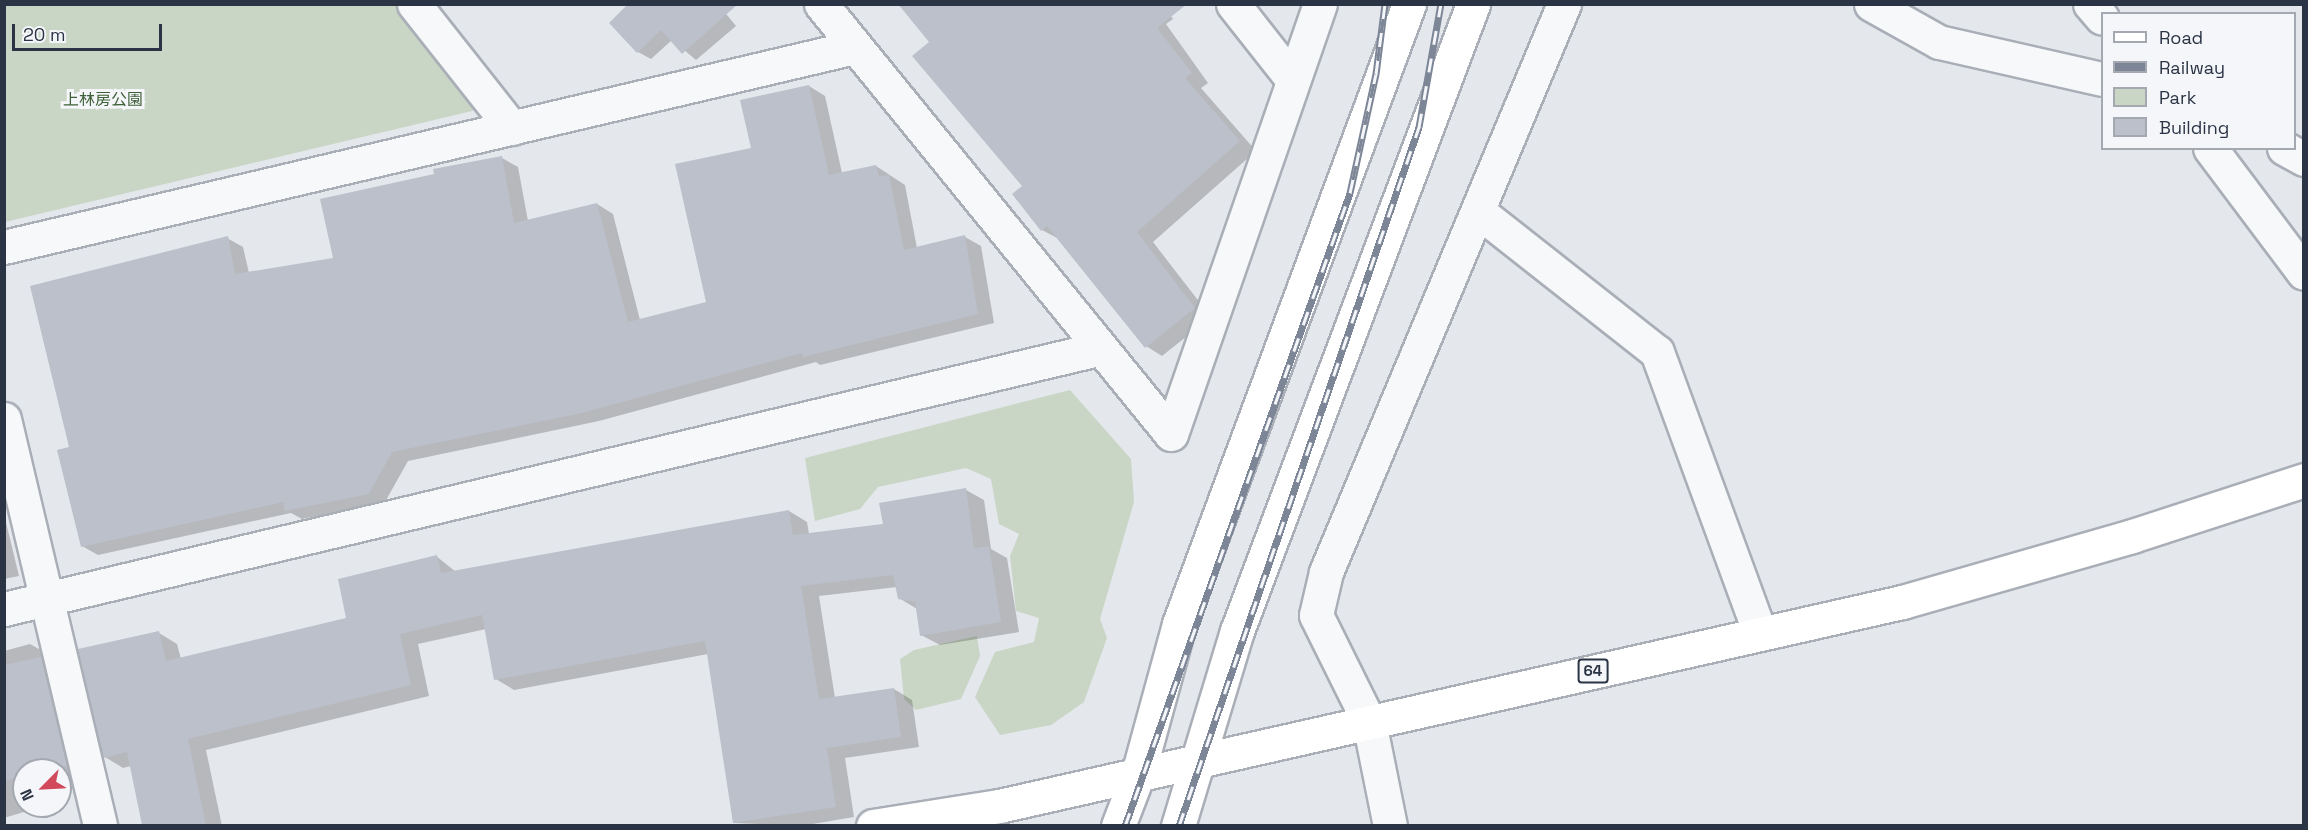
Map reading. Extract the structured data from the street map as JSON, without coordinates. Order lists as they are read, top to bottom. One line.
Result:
{"streets":{"street":["64"]},"parks":["上林房公園"],"legend":["Road","Railway","Park","Building"],"scale_bar":"20 m","north":"bottom left"}
